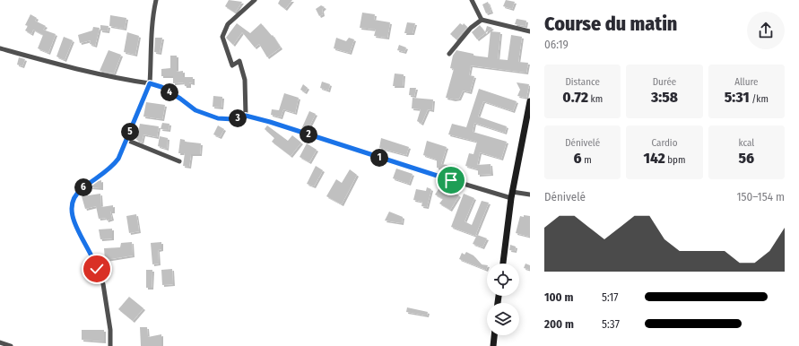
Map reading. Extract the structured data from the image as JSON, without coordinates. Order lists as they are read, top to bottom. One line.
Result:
{"page":{"heading":["Course du matin","06:19"],"stats":[["Distance","0.72 km"],["Durée","3:58"],["Allure","5:31 /km"],["Dénivelé","6 m"],["Cardio","142 bpm"],["kcal","56"]],"pins":["4","3","5","2","1","6"],"chart":["Dénivelé","150–154 m"],"list":[{"name":"100 m","note":"5:17"},{"name":"200 m","note":"5:37"}]}}
